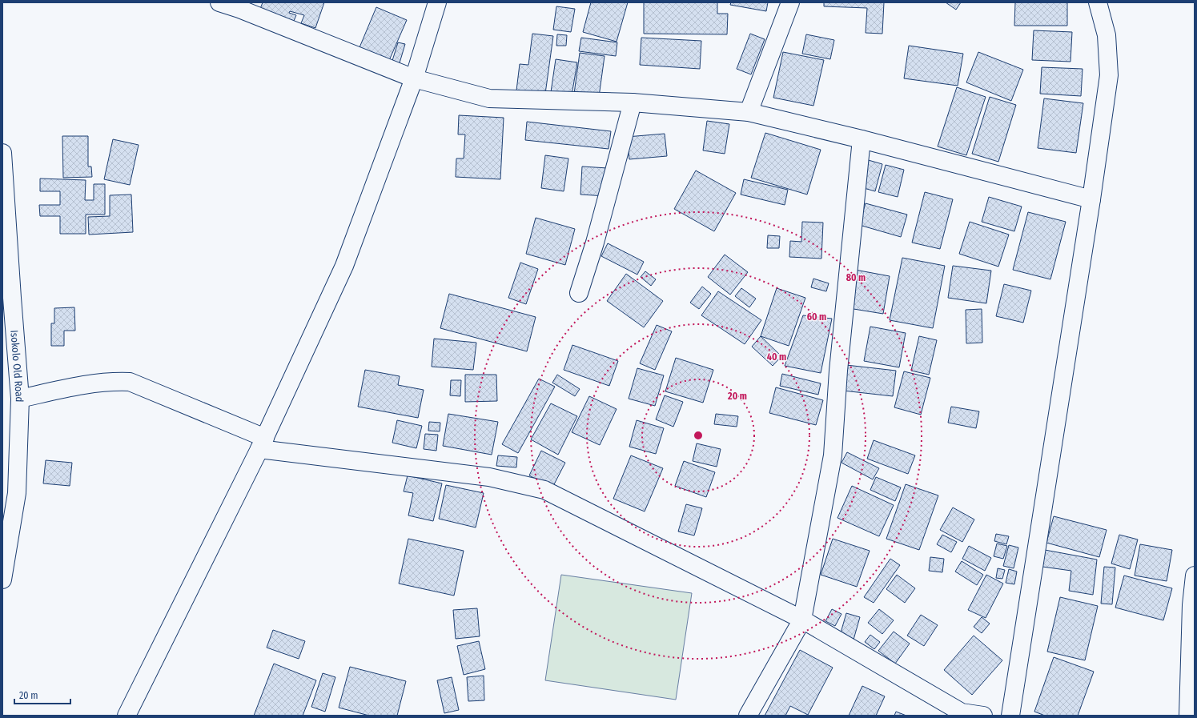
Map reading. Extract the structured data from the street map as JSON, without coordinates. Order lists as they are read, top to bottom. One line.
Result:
{"streets":{"main road":["Isokolo Old Road"]},"scale_bar":"20 m","rings":["80 m","60 m","40 m","20 m"]}
